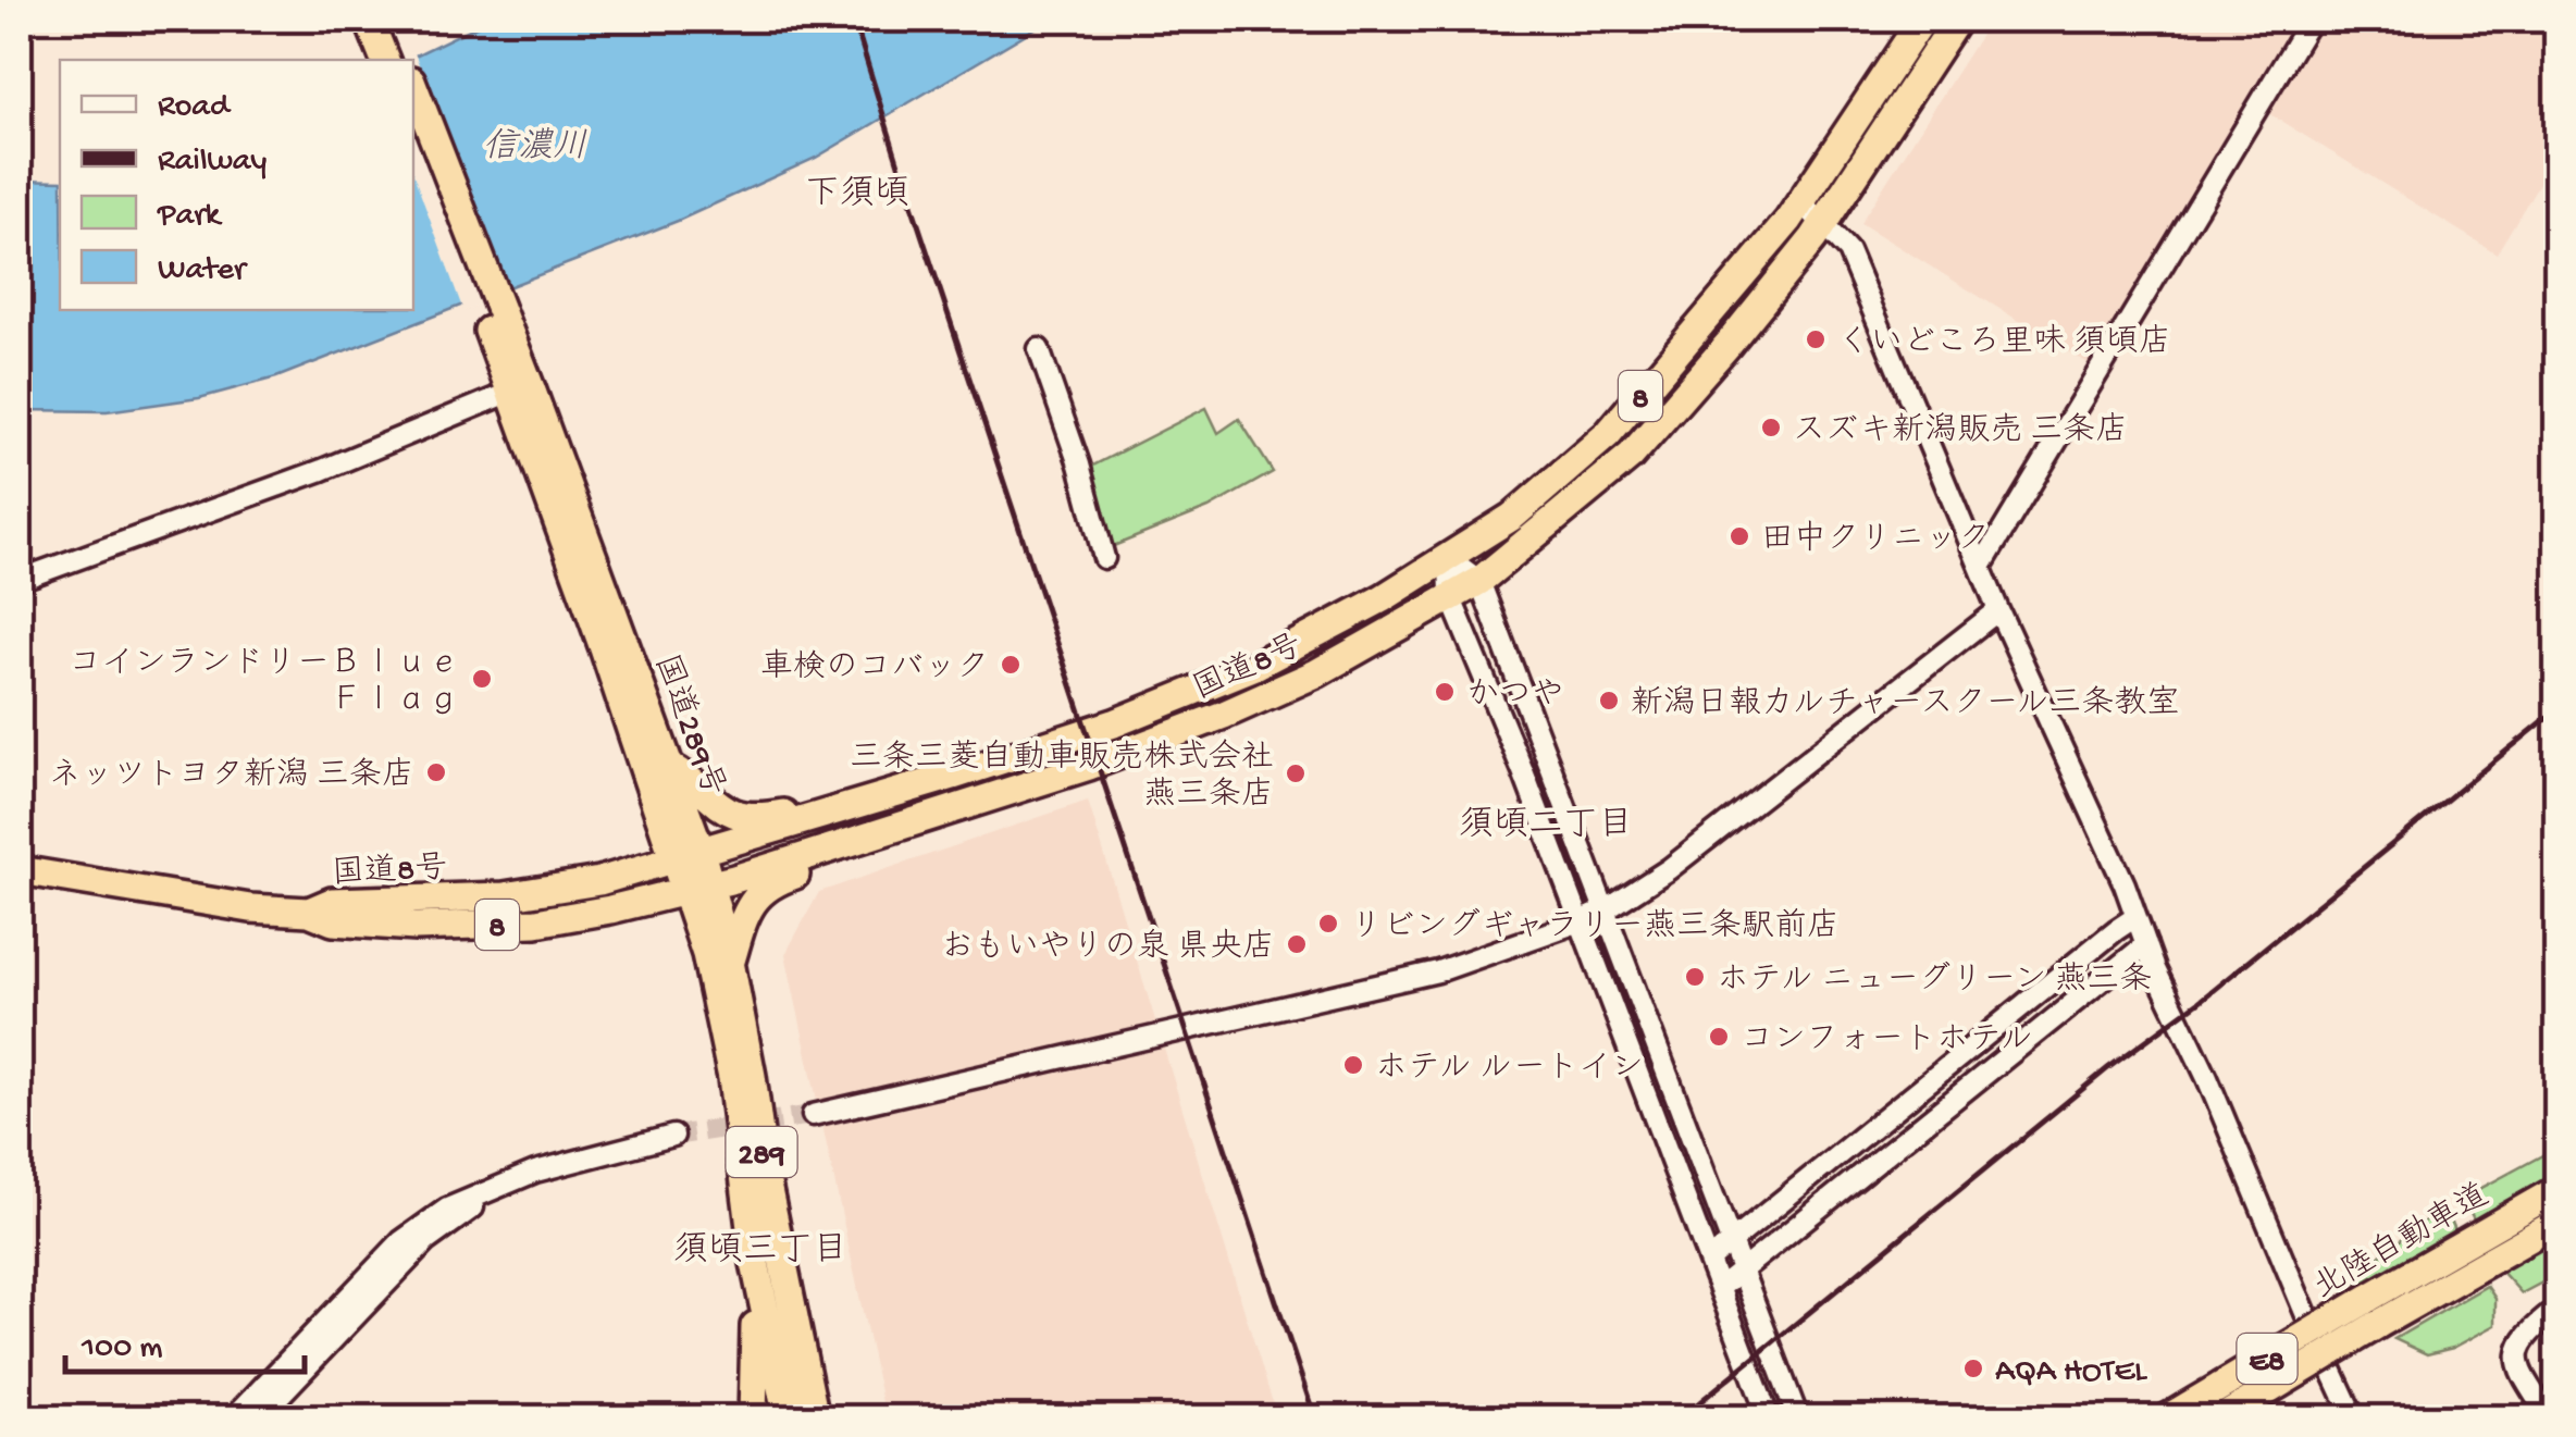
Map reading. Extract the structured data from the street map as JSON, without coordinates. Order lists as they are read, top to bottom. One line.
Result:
{"streets":{"highway":["8","国道8号","国道289号","289","北陸自動車道","E8"]},"crossings":[["国道8号","国道289号"]],"districts":["下須頃","須頃二丁目","須頃三丁目"],"water":["信濃川"],"places":["くいどころ里味 須頃店","スズキ新潟販売 三条店","田中クリニック","車検のコバック","コインランドリーＢｌｕｅ Ｆｌａｇ","かつや","新潟日報カルチャースクール三条教室","ネッツトヨタ新潟 三条店","三条三菱自動車販売株式会社 燕三条店","リビングギャラリー燕三条駅前店","おもいやりの泉 県央店","ホテル ニューグリーン 燕三条","コンフォートホテル","ホテル ルートイン","AQA HOTEL"],"legend":["Road","Railway","Park","Water"],"scale_bar":"100 m"}
